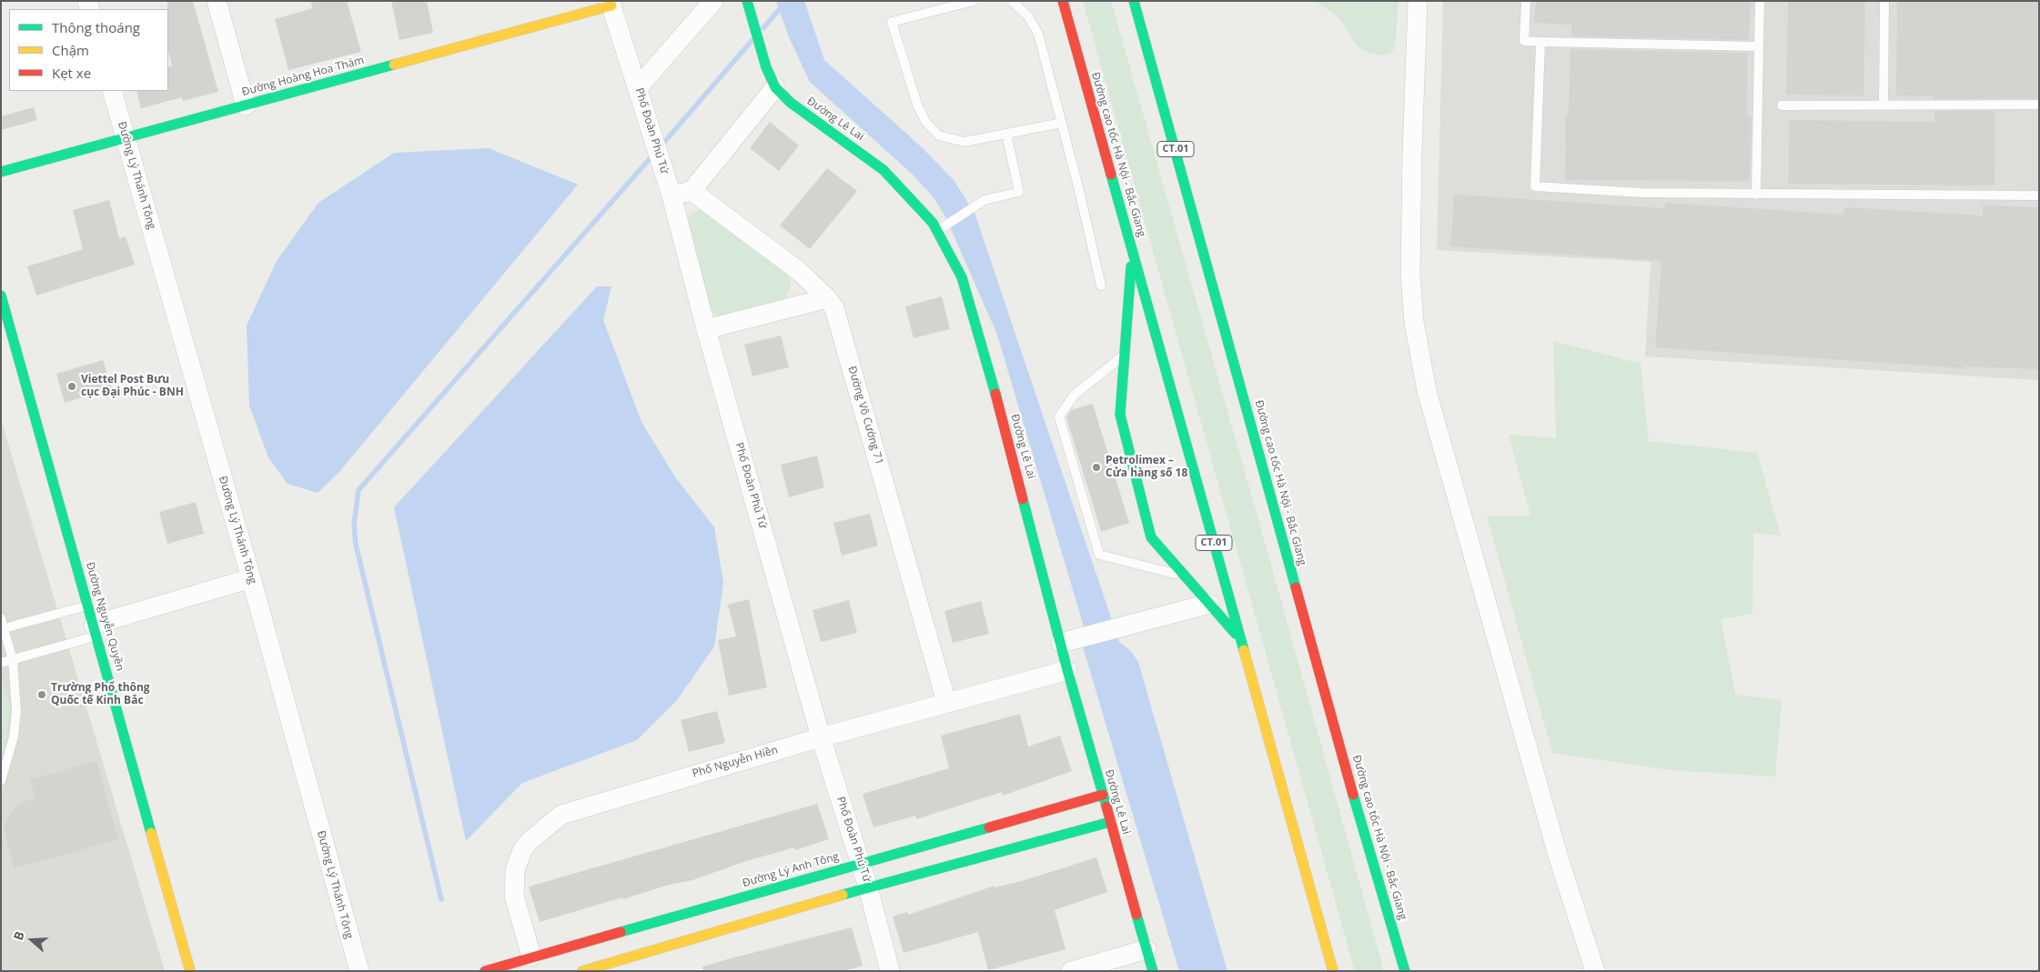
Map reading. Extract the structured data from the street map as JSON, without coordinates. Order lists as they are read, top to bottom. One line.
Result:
{"streets":{"main road":["Đường Hoàng Hoa Thám","Đường Lê Lai","CT.01","Đường cao tốc Hà Nội - Bắc Giang","Đường Nguyễn Quyền","Đường Lý Anh Tông"],"street":["Phố Đoàn Phú Tứ","Đường Lý Thánh Tông","Đường Võ Cường 71","Phố Nguyễn Hiền"]},"crossings":[["Đường Hoàng Hoa Thám","Phố Đoàn Phú Tứ"],["Đường Hoàng Hoa Thám","Đường Lý Thánh Tông"],["Đường Lê Lai","Phố Nguyễn Hiền"],["Đường Lê Lai","Đường Lý Anh Tông"],["Phố Đoàn Phú Tứ","Phố Nguyễn Hiền"],["Phố Đoàn Phú Tứ","Đường Lý Anh Tông"],["Đường Võ Cường 71","Phố Nguyễn Hiền"],["Phố Nguyễn Hiền","Đường Lý Anh Tông"]],"places":["Viettel Post Bưu cục Đại Phúc - BNH","Petrolimex – Cửa hàng số 18","Trường Phổ thông Quốc tế Kinh Bắc"],"legend":["Thông thoáng","Chậm","Kẹt xe"],"north":"left"}
